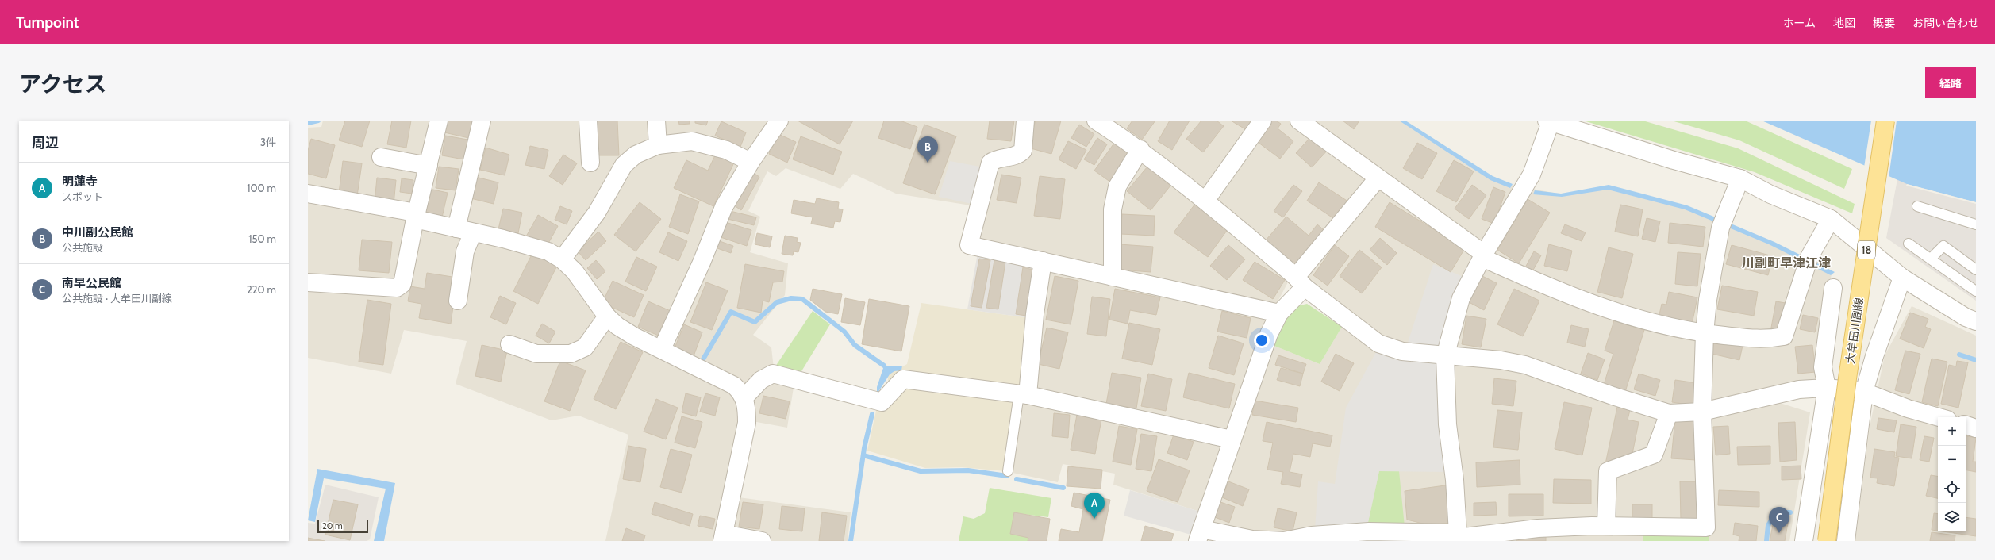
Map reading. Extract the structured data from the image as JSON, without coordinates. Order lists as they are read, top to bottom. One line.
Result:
{"streets":{"main road":["18","大牟田川副線"]},"districts":["川副町早津江津"],"scale_bar":"20 m","page":{"header":"Turnpoint","nav":["ホーム","地図","概要","お問い合わせ"],"title":"アクセス","buttons":"経路","heading":["周辺","3件"],"pins":["B","A","C"],"list":[{"mark":"A","name":"明蓮寺","note":"スポット","value":"100 m"},{"mark":"B","name":"中川副公民館","note":"公共施設","value":"150 m"},{"mark":"C","name":"南早公民館","note":"公共施設 · 大牟田川副線","value":"220 m"}],"map_buttons":["+","−"],"scale":"20 m"}}
